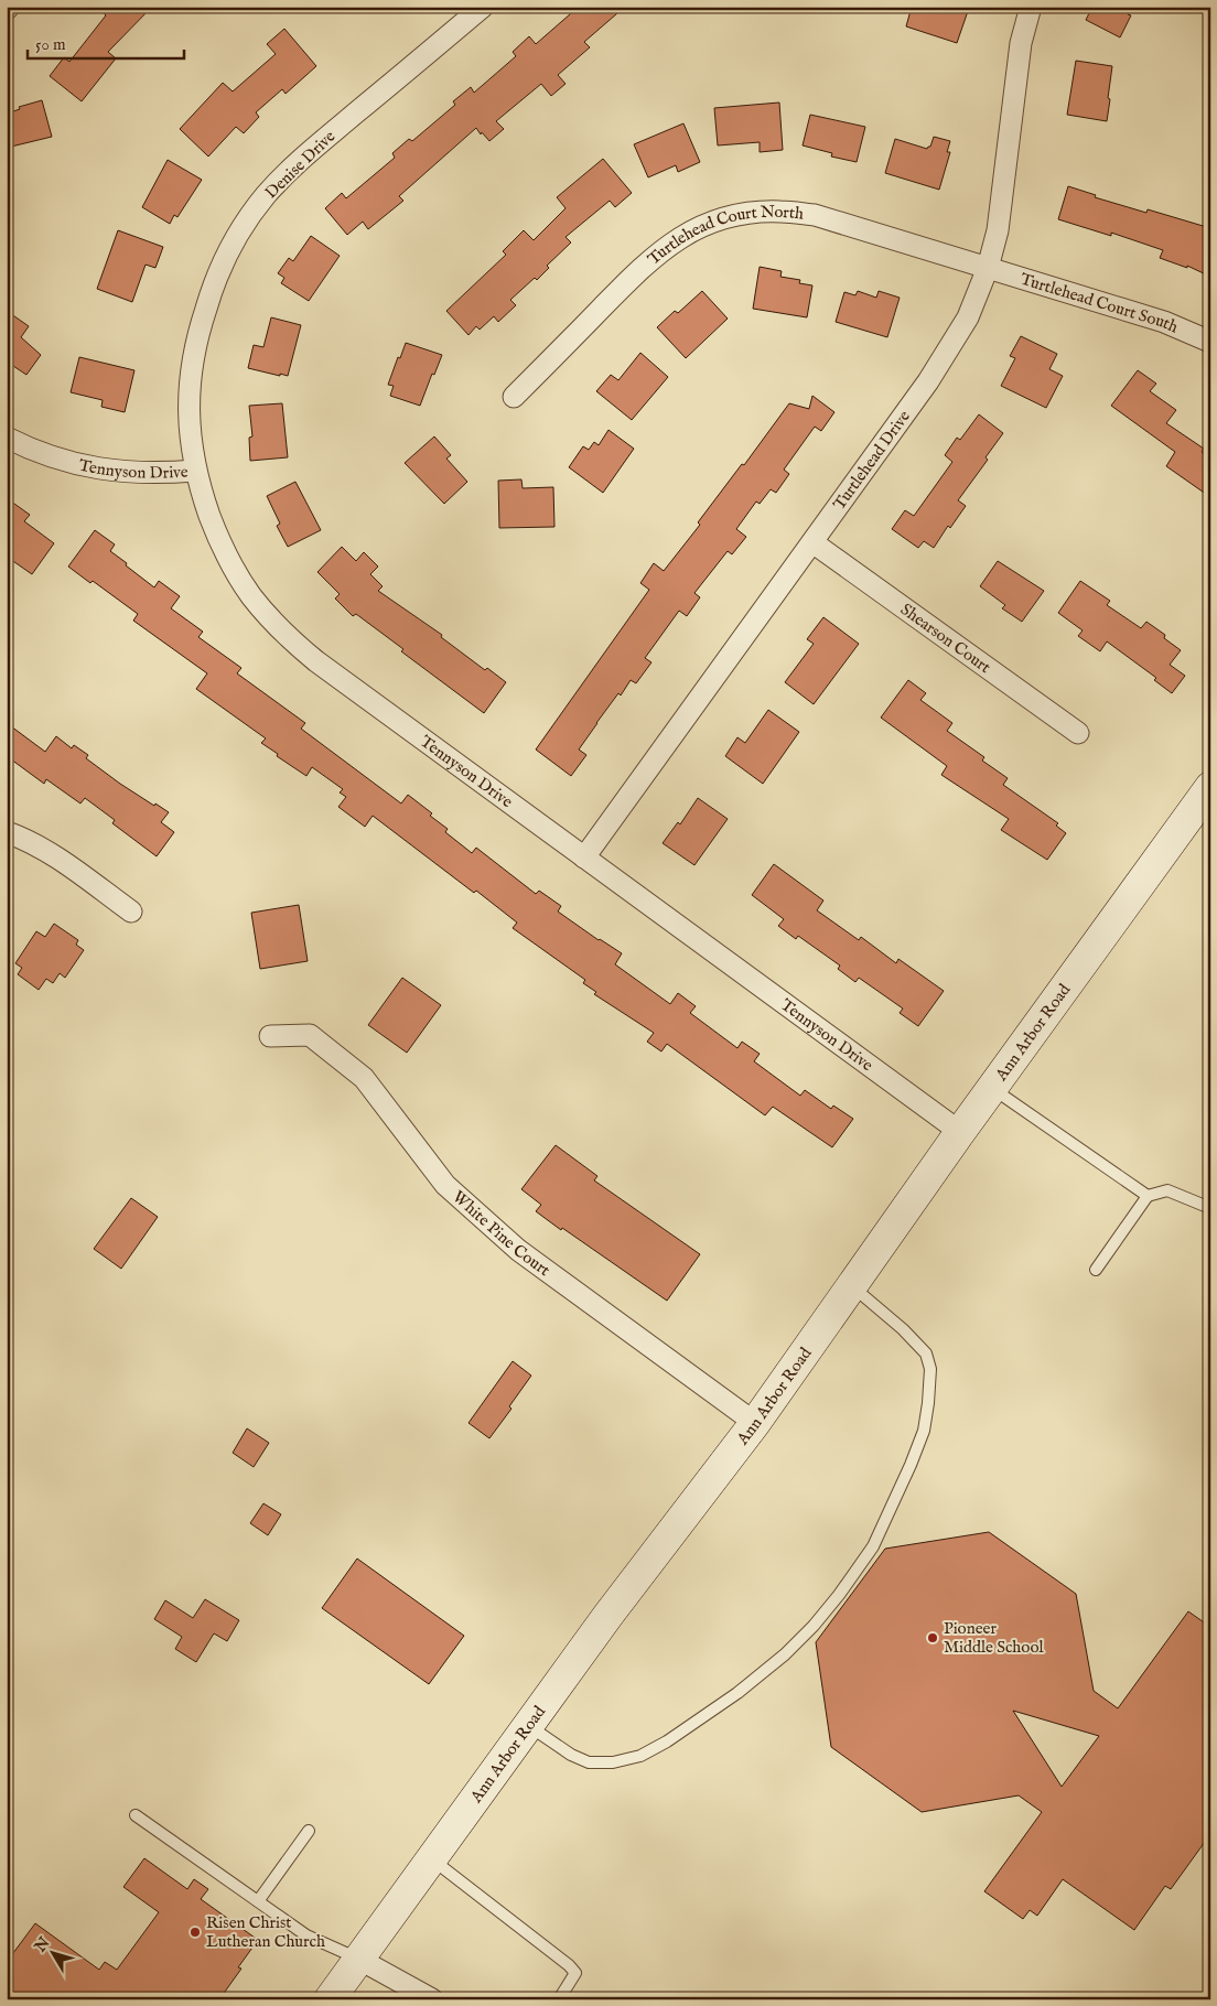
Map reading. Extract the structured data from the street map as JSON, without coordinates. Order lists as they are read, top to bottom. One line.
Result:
{"streets":{"main road":["Ann Arbor Road"],"street":["Denise Drive","Turtlehead Court North","Turtlehead Court South","Turtlehead Drive","Tennyson Drive","Shearson Court","White Pine Court"]},"crossings":[["Denise Drive","Tennyson Drive"],["Turtlehead Court North","Turtlehead Court South"],["Turtlehead Court North","Turtlehead Drive"],["Turtlehead Court South","Turtlehead Drive"],["Turtlehead Drive","Tennyson Drive"],["Turtlehead Drive","Shearson Court"],["Tennyson Drive","Ann Arbor Road"],["Ann Arbor Road","White Pine Court"]],"places":["Pioneer Middle School","Risen Christ Lutheran Church"],"scale_bar":"50 m","north":"top left"}
